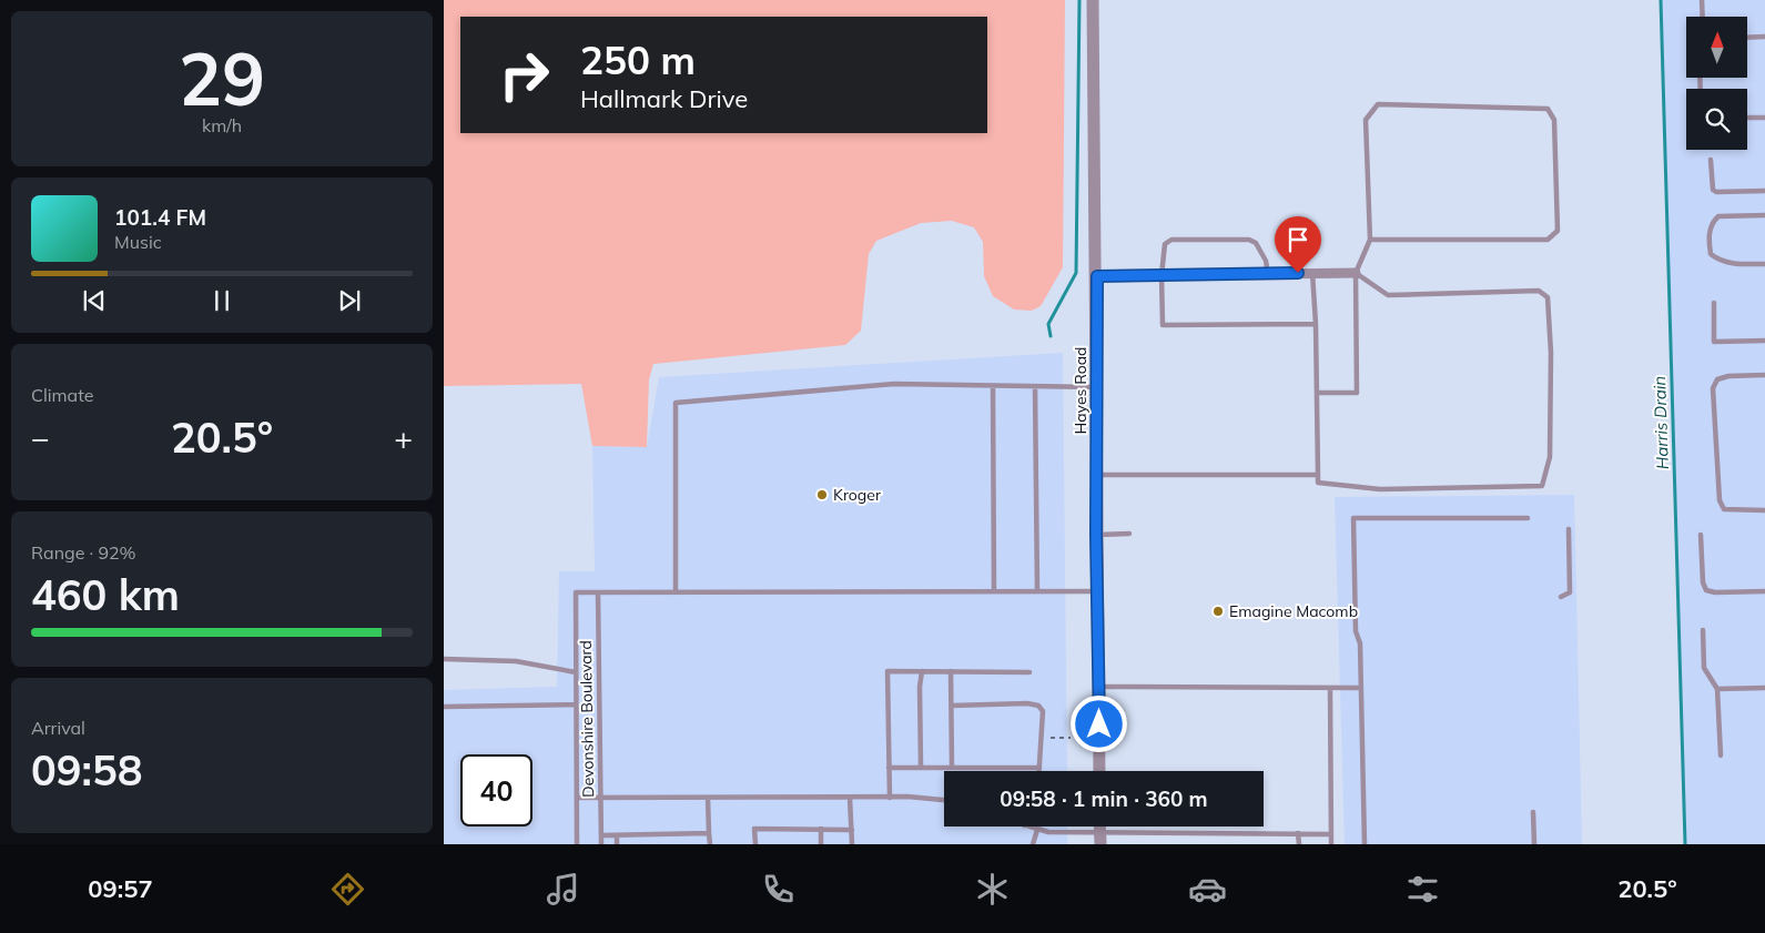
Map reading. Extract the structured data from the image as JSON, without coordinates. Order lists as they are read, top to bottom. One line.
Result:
{"streets":{"street":["Hayes Road"],"lane":["Devonshire Boulevard"]},"water":["Harris Drain"],"places":["Kroger","Emagine Macomb"],"north":"top","page":{"tile":[["29","km/h"],"Climate",["Range · 92%","460 km"],["Arrival","09:58"]],"turn":["250 m","Hallmark Drive"],"song":["101.4 FM","Music"],"heat":["−","20.5°","+"],"limit":"40","trip":"09:58 · 1 min · 360 m","tabs":["09:57","20.5°"]}}
